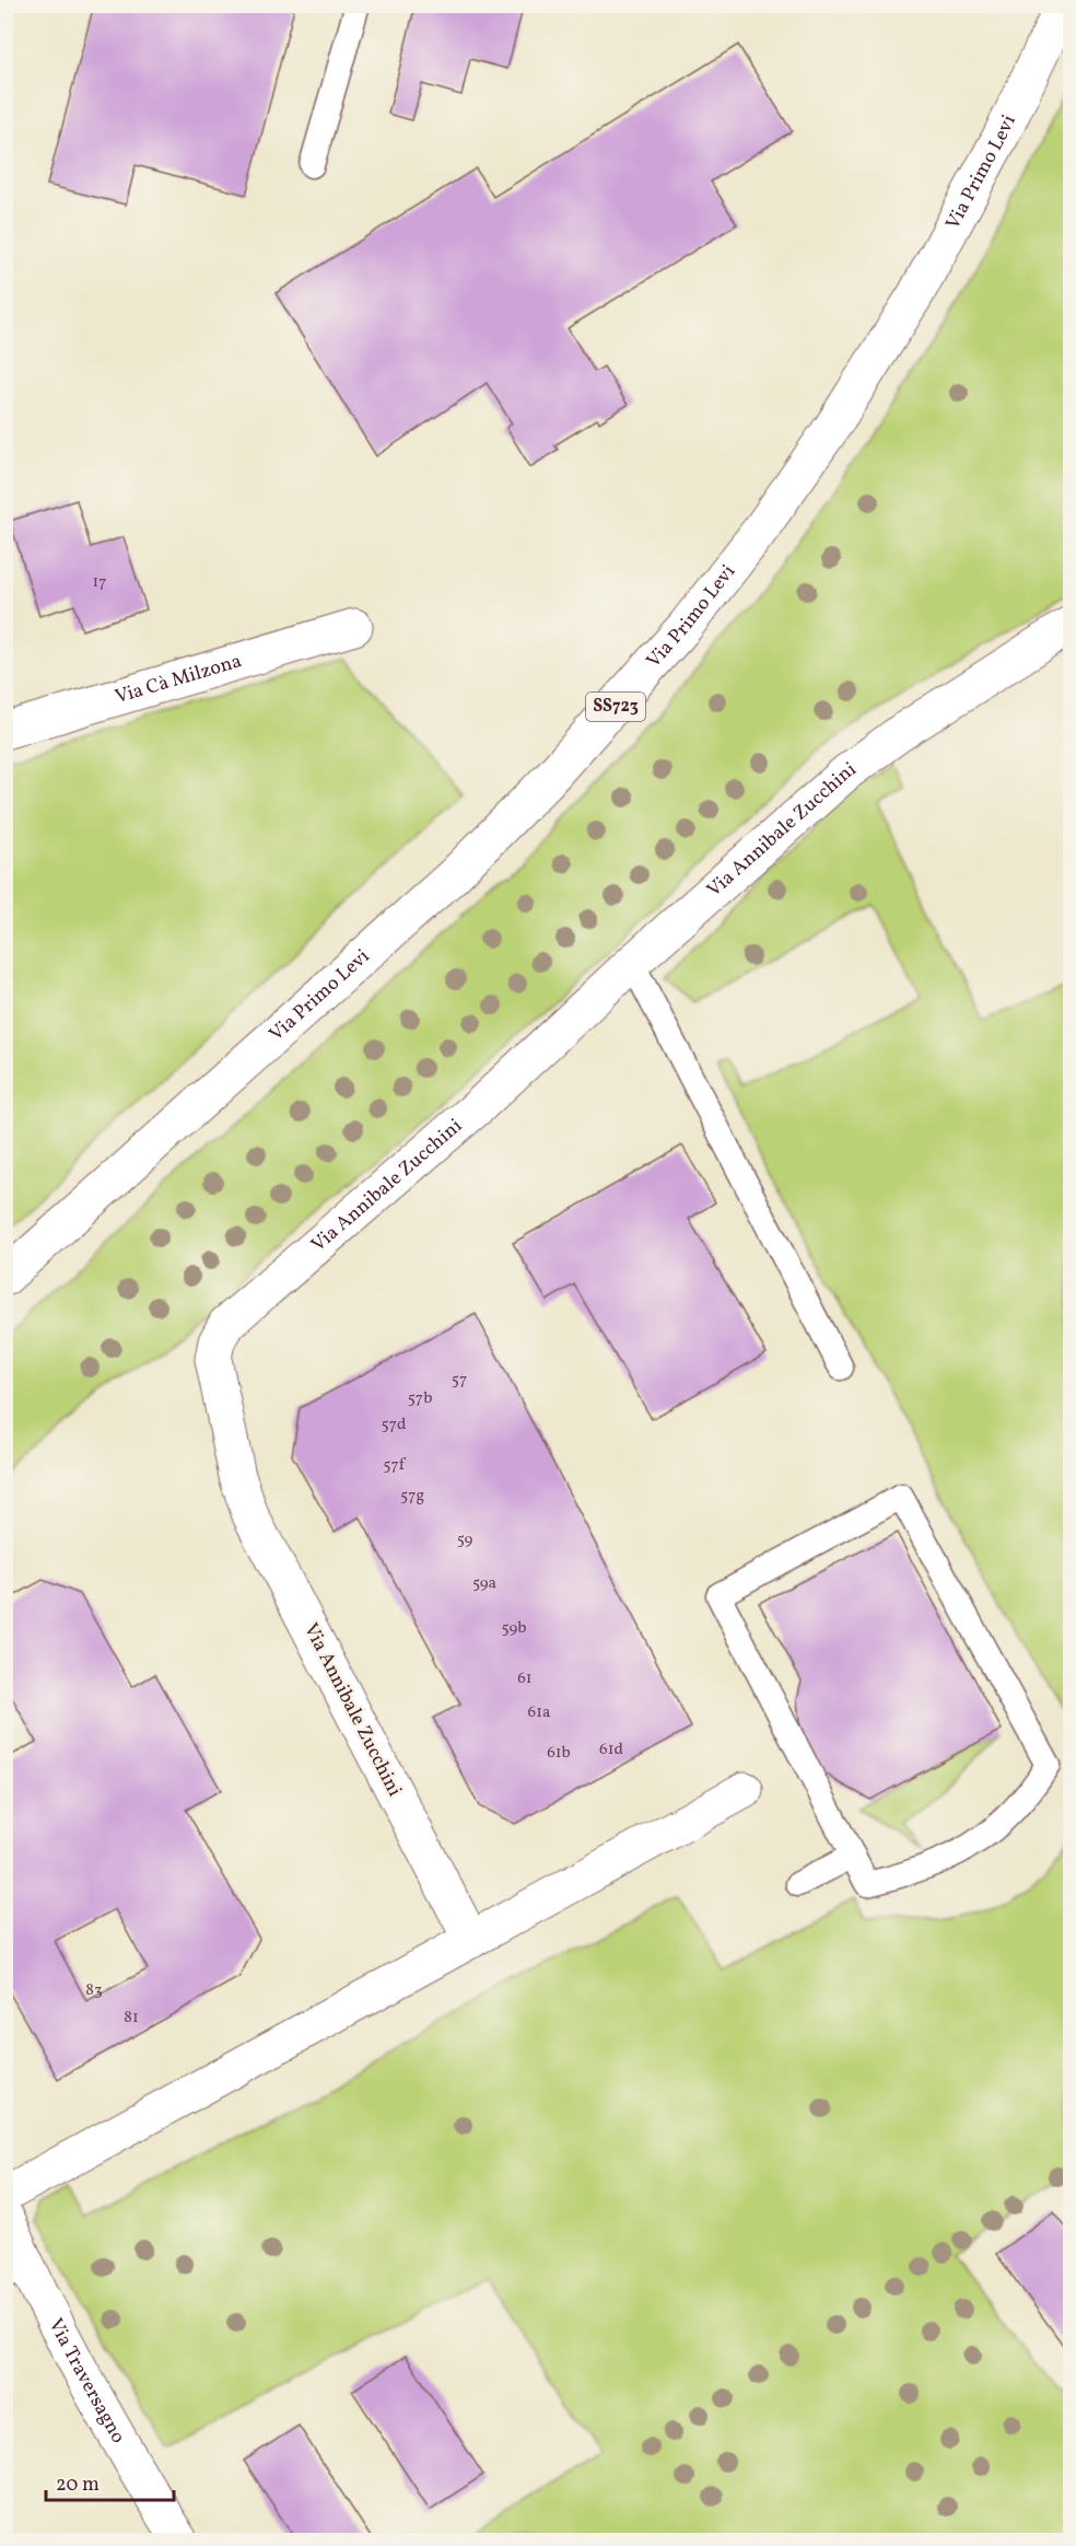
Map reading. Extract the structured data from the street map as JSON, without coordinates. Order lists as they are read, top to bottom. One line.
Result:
{"streets":{"street":["Via Primo Levi","Via Cà Milzona","SS723","Via Annibale Zucchini","Via Traversagno"]},"house_numbers":["17","57","57b","57d","57f","57g","59","59a","59b","61","61a","61d","61b","83","81"],"scale_bar":"20 m"}
